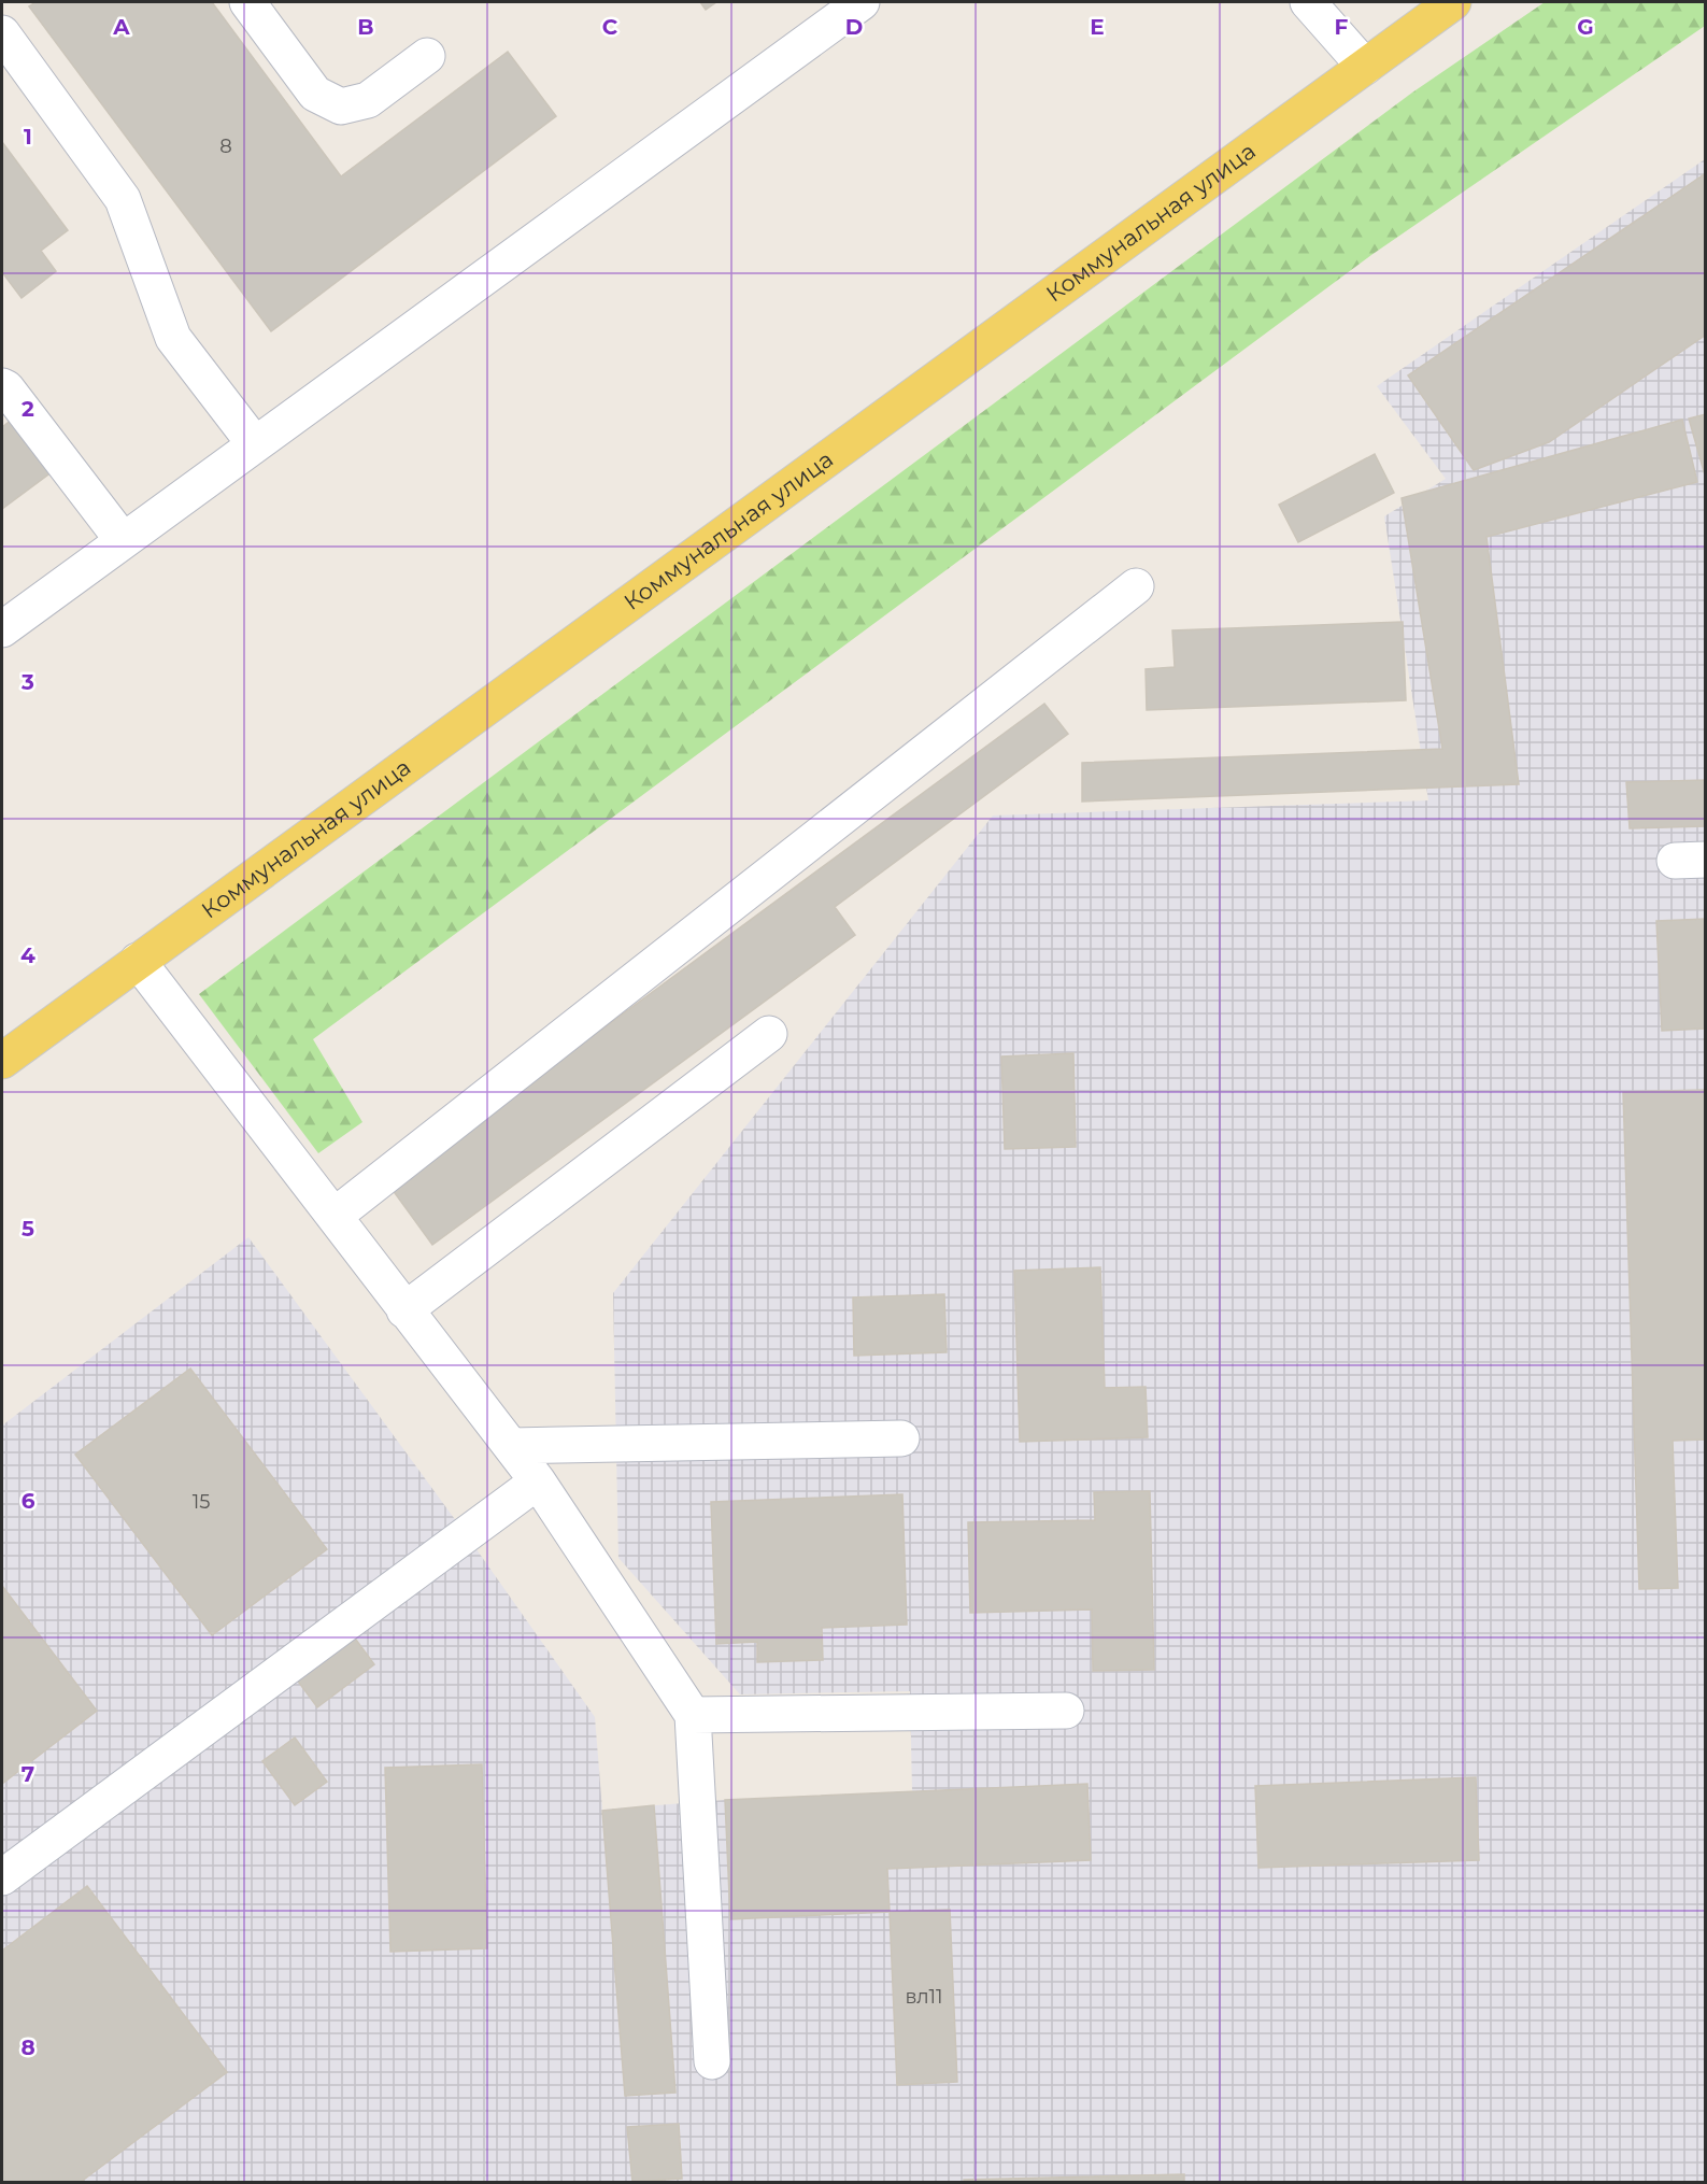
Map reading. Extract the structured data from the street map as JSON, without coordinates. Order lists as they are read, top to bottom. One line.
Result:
{"streets":{"main road":["Коммунальная улица"]},"house_numbers":["8","15","вл11"],"grid":{"columns":["A","B","C","D","E","F","G"],"rows":["1","2","3","4","5","6","7","8"]}}
